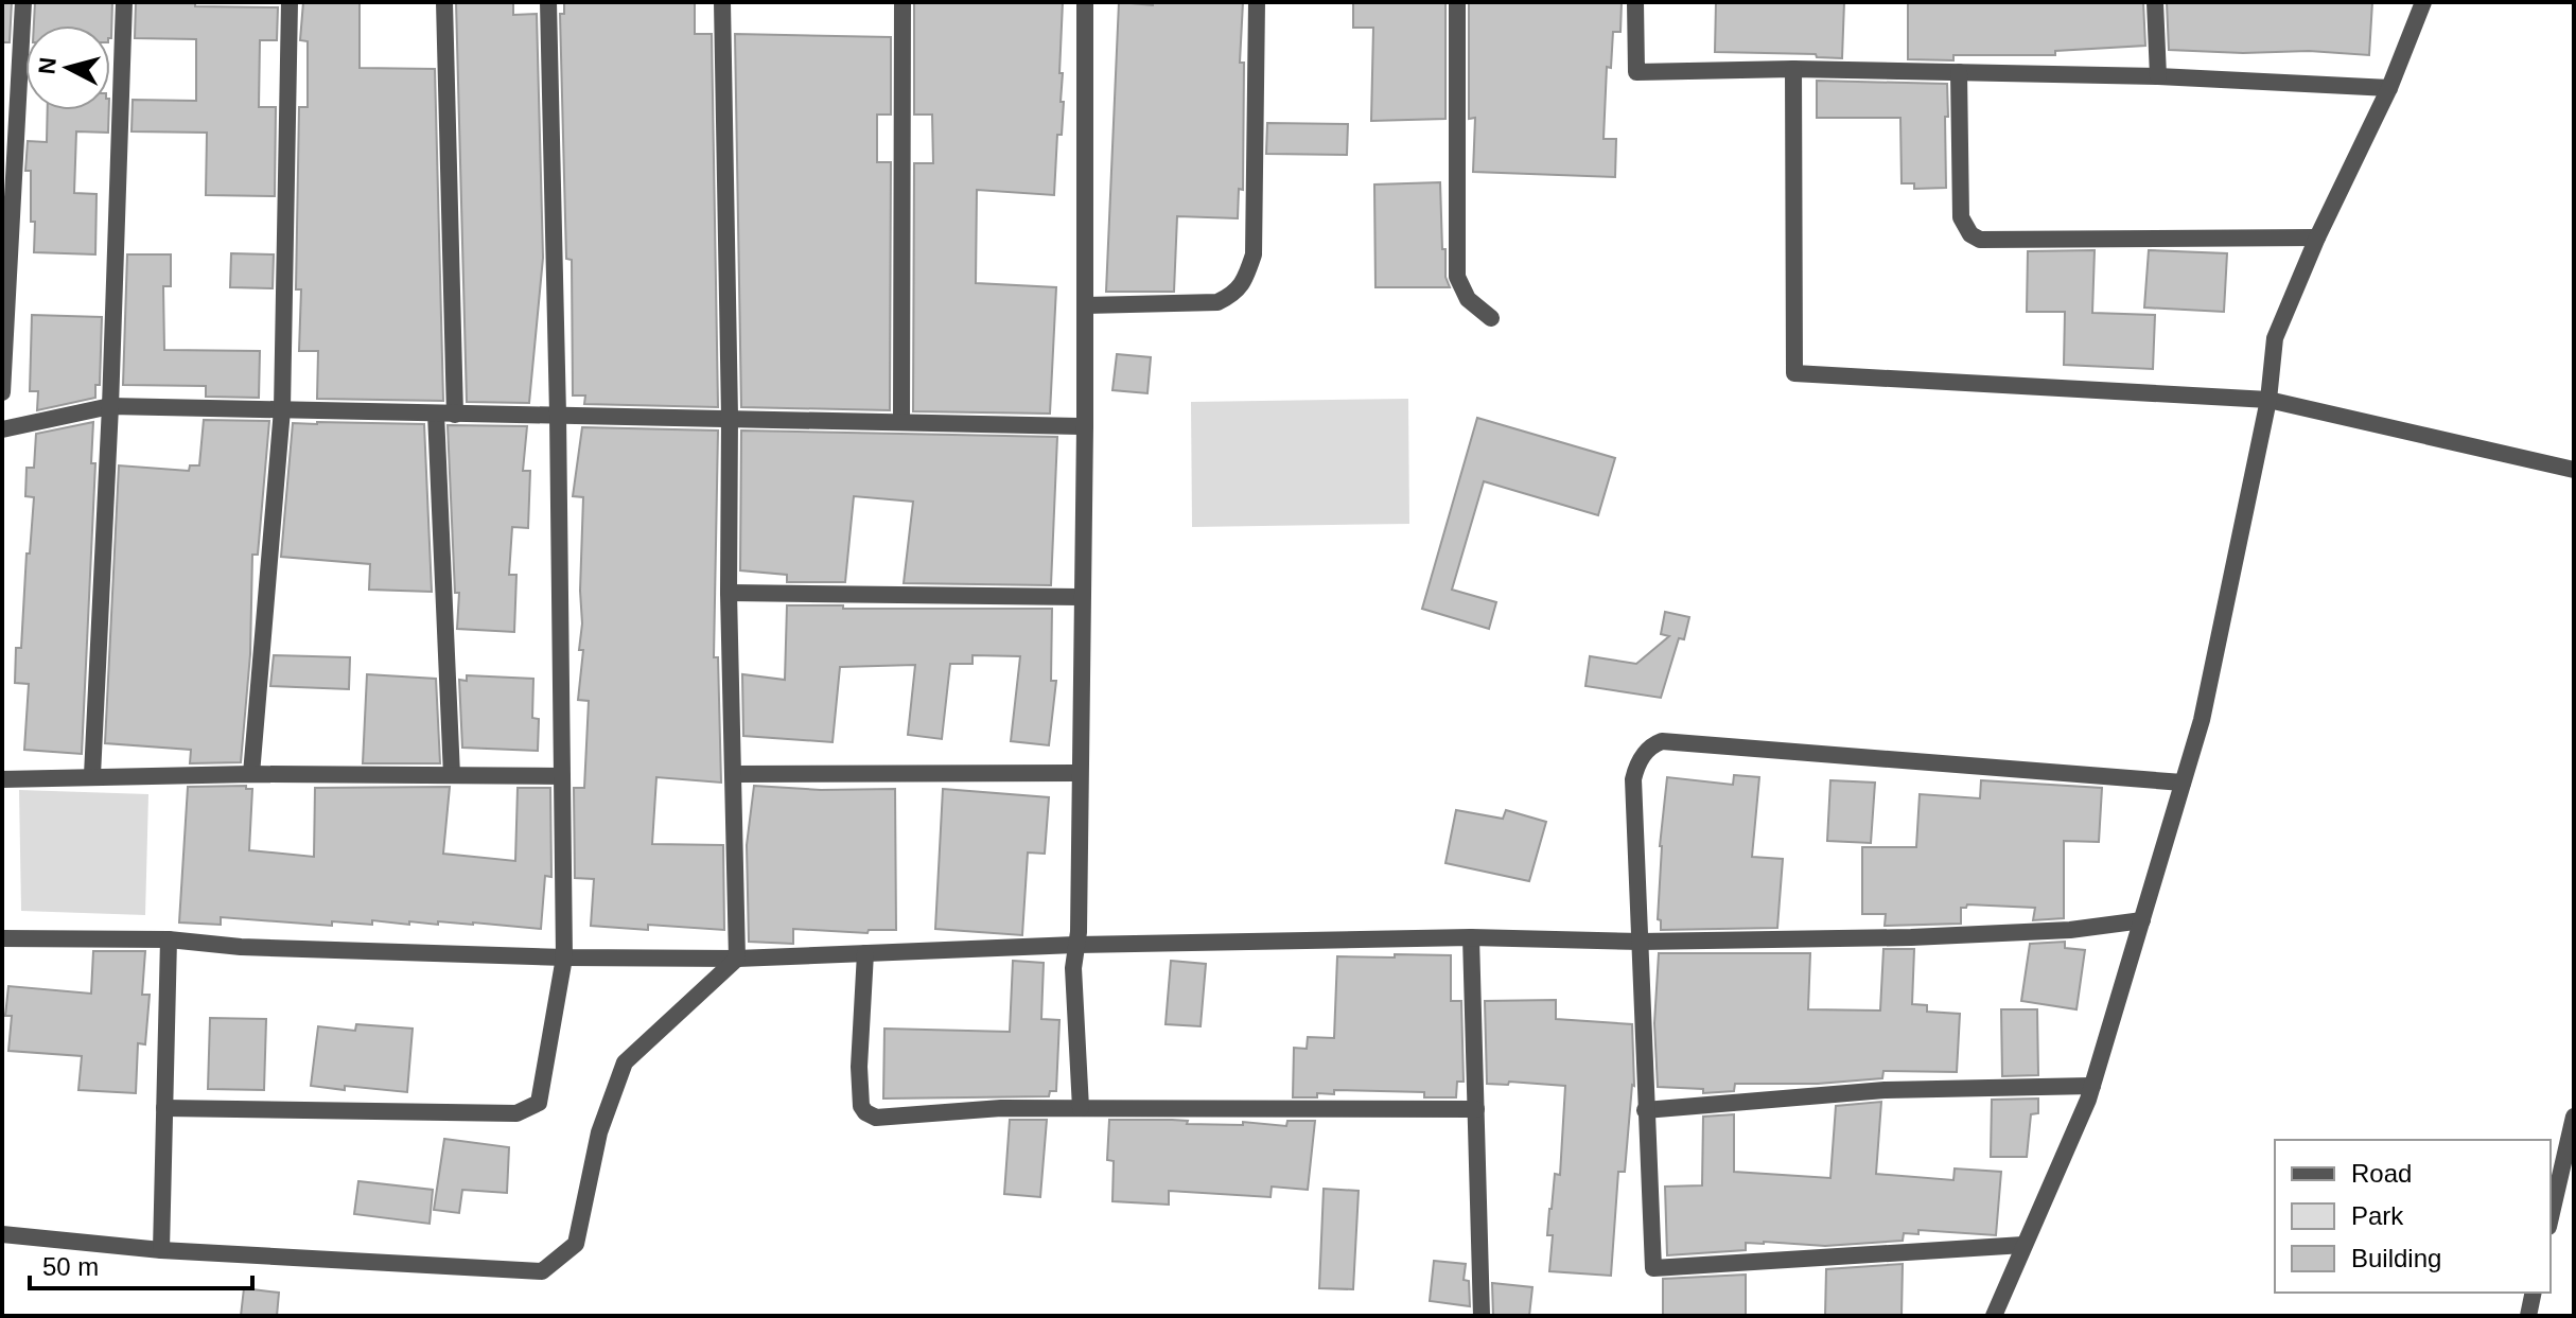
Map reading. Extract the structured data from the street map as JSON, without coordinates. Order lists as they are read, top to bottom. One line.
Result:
{"legend":["Road","Park","Building"],"scale_bar":"50 m","north":"left"}
